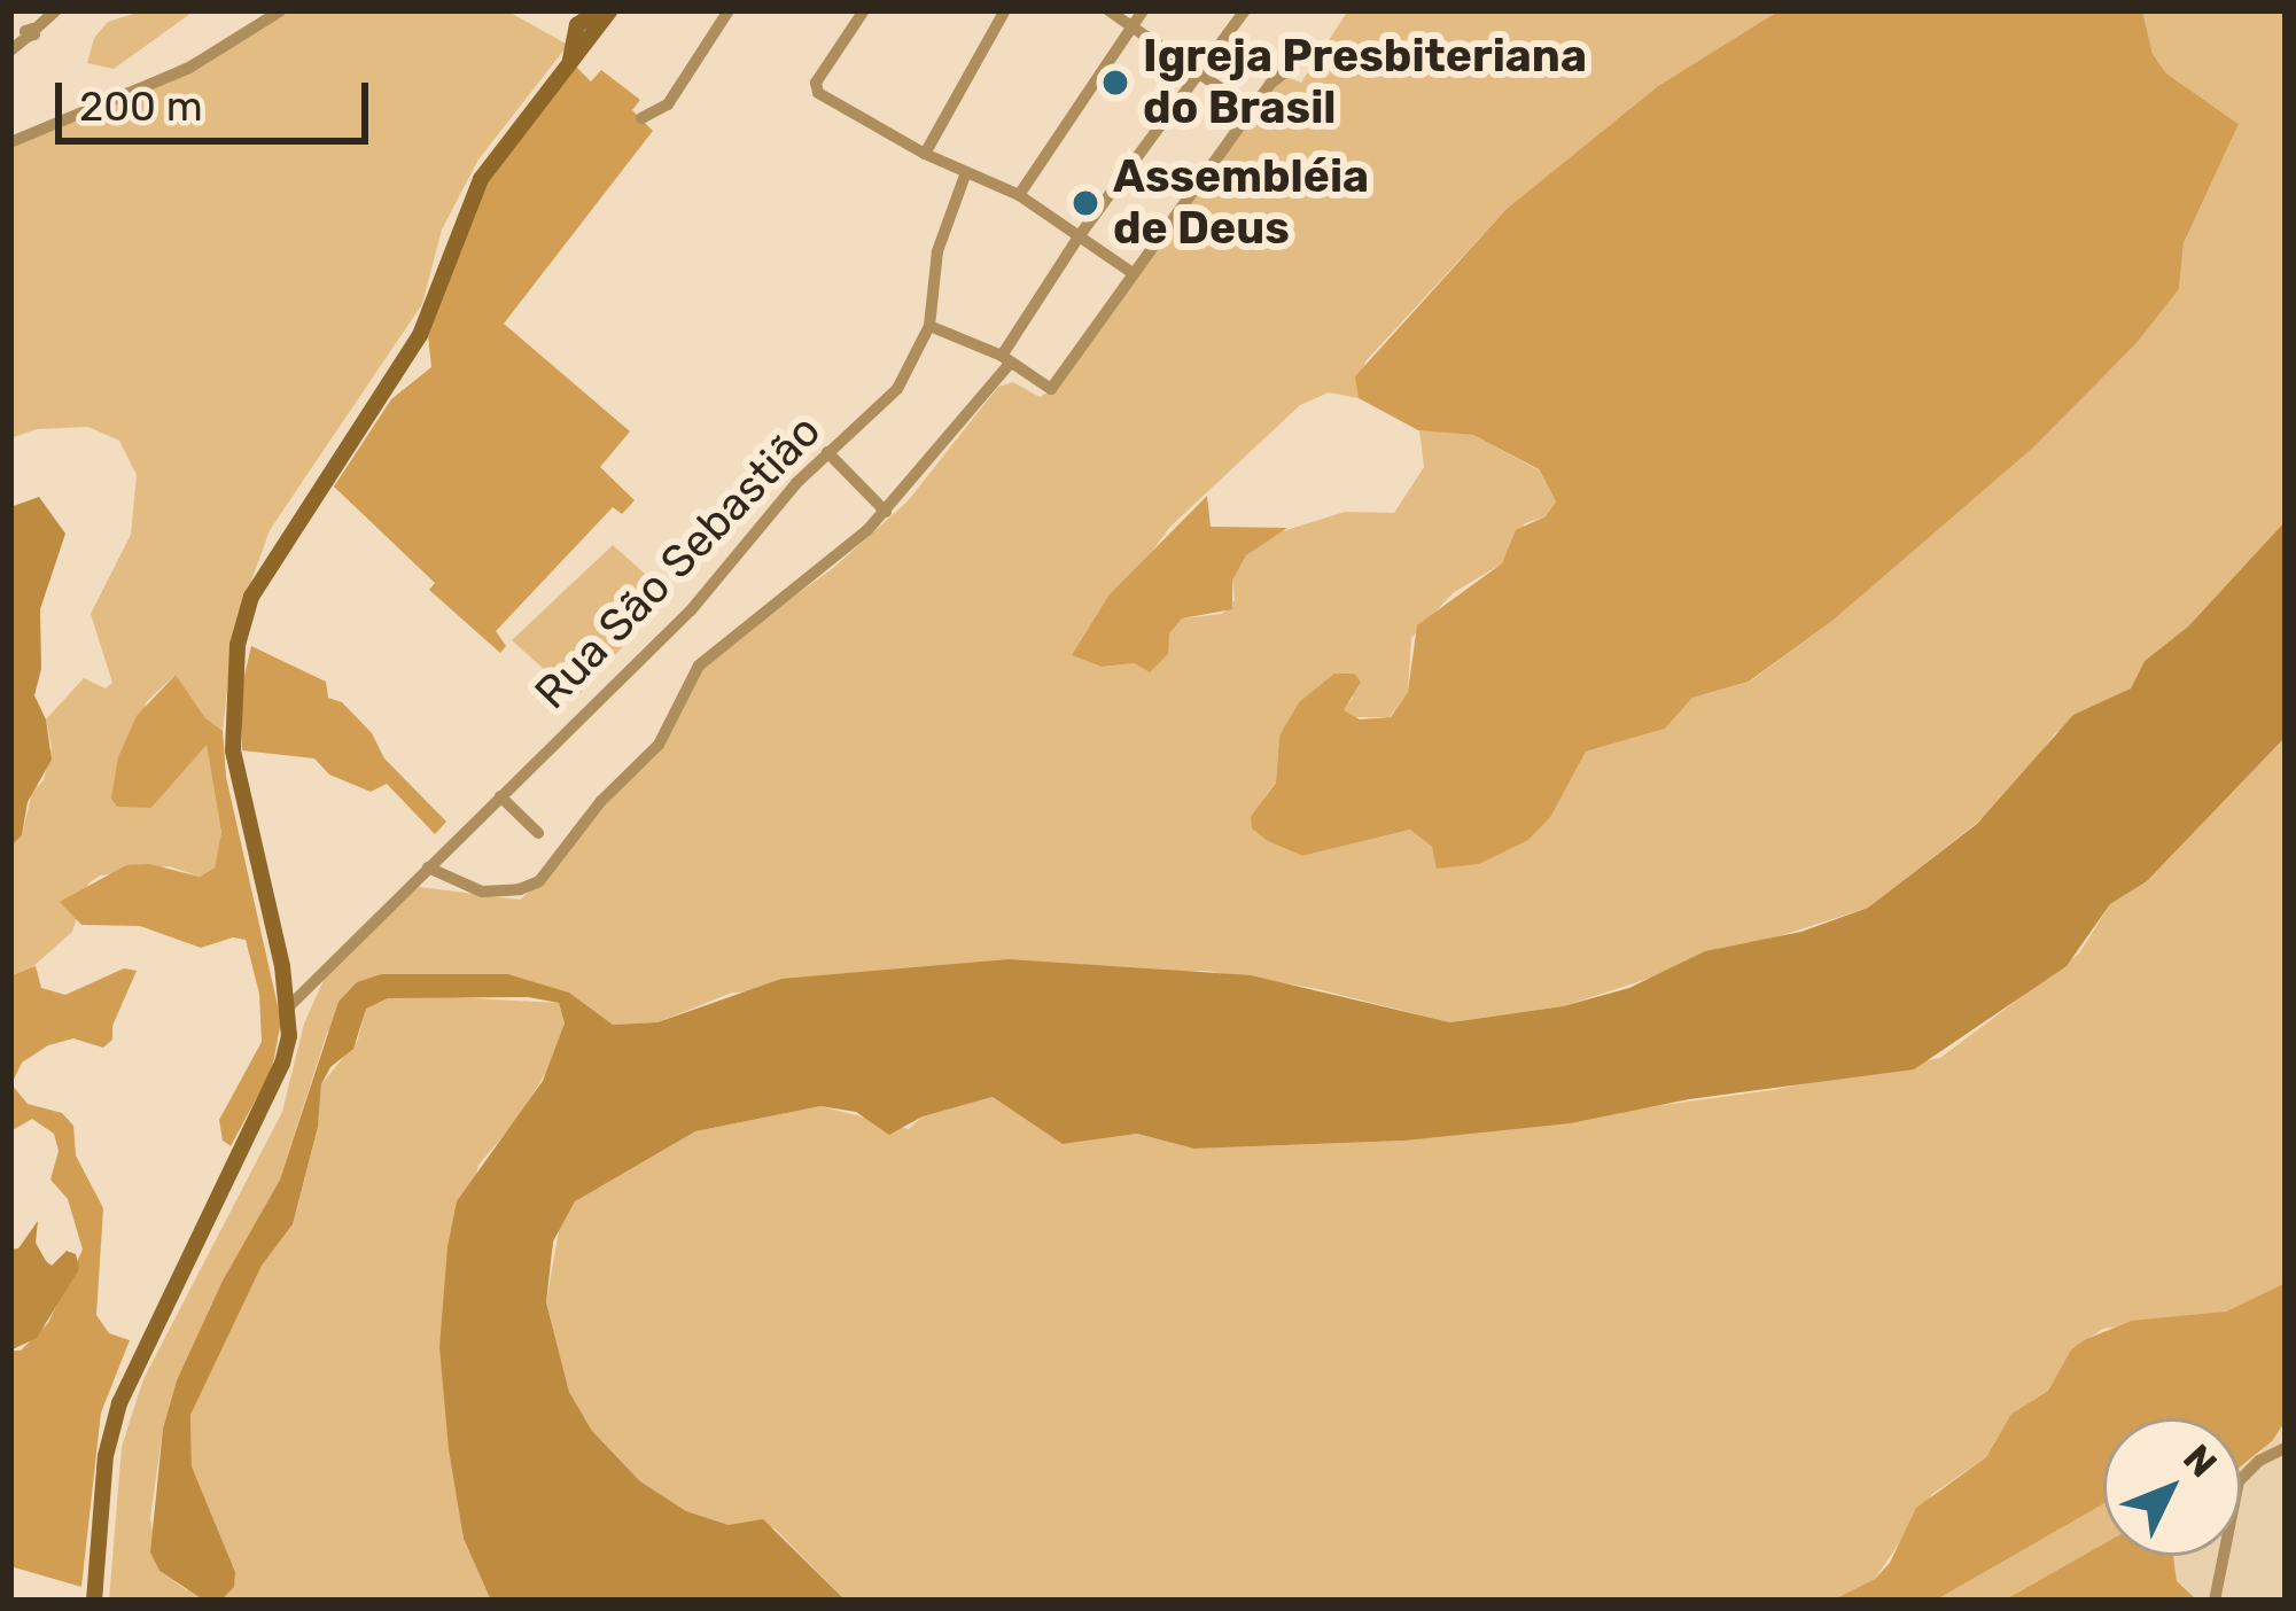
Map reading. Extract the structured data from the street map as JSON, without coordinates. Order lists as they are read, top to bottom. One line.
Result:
{"streets":{"street":["Rua São Sebastião"]},"places":["Igreja Presbiteriana do Brasil","Assembléia de Deus"],"scale_bar":"200 m","north":"top right"}
